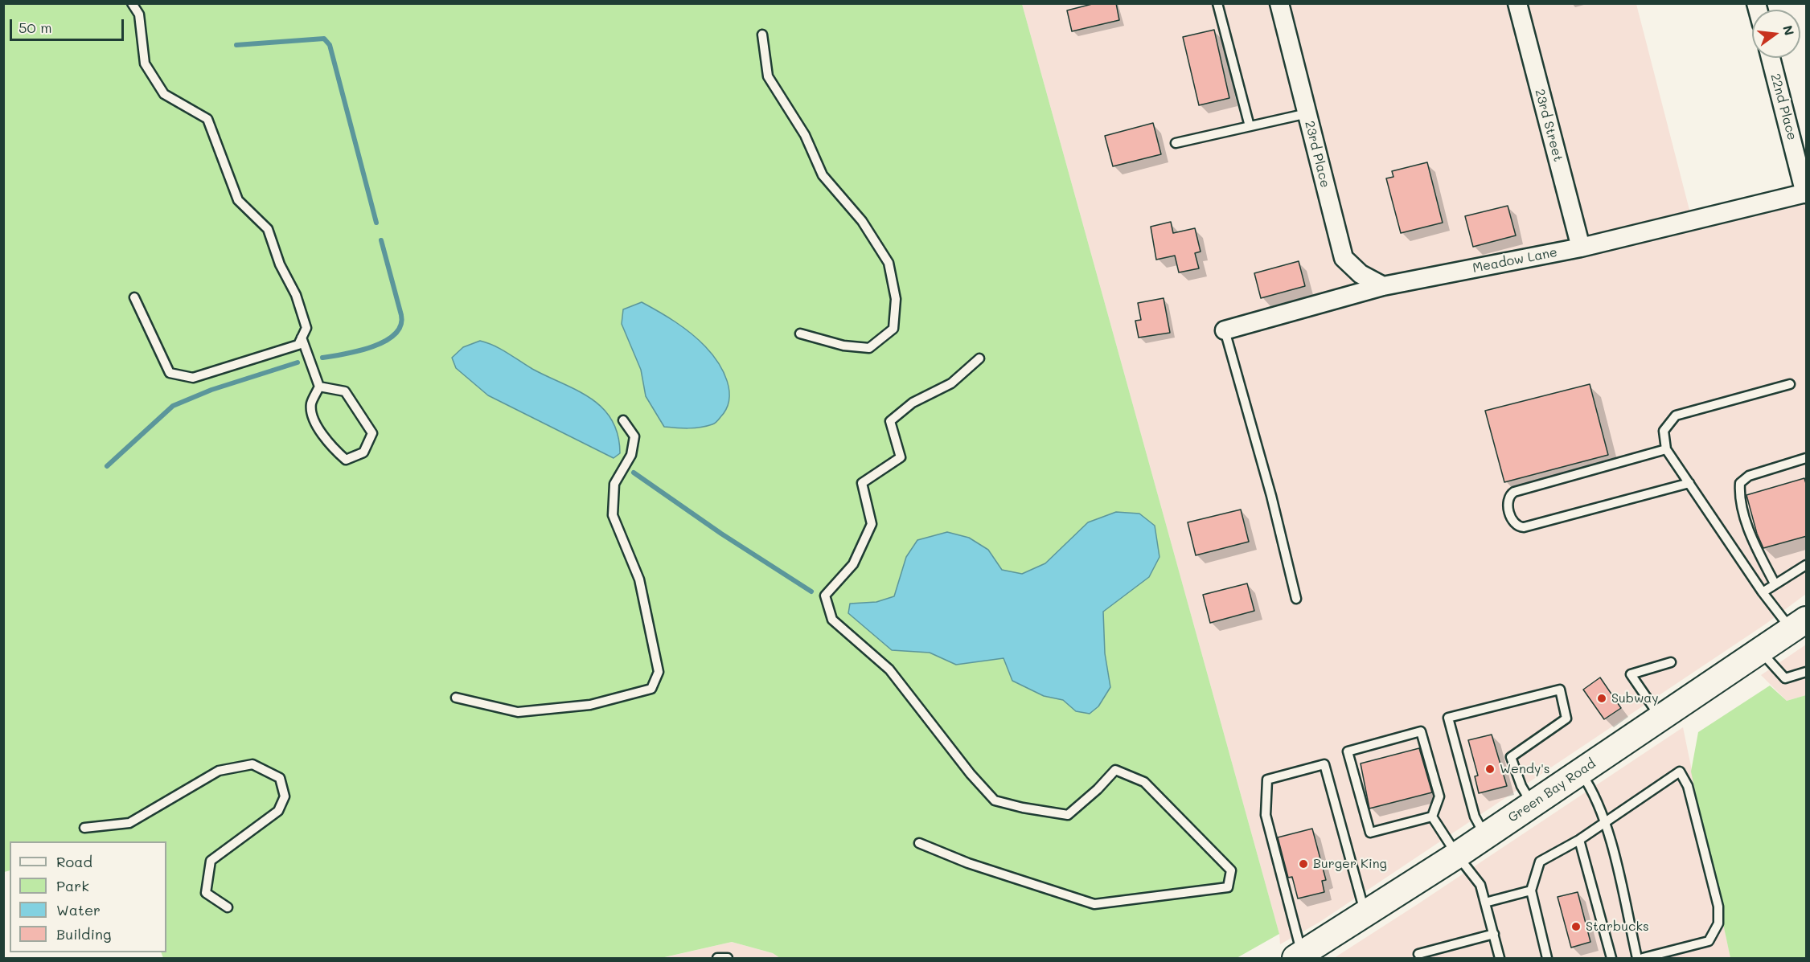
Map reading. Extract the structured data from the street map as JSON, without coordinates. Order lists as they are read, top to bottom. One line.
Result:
{"streets":{"main road":["Green Bay Road"],"street":["22nd Place","23rd Street","23rd Place","Meadow Lane"]},"crossings":[["22nd Place","Meadow Lane"],["23rd Street","Meadow Lane"],["23rd Place","Meadow Lane"]],"places":["Subway","Wendy's","Burger King","Starbucks"],"legend":["Road","Park","Water","Building"],"scale_bar":"50 m","north":"right"}
